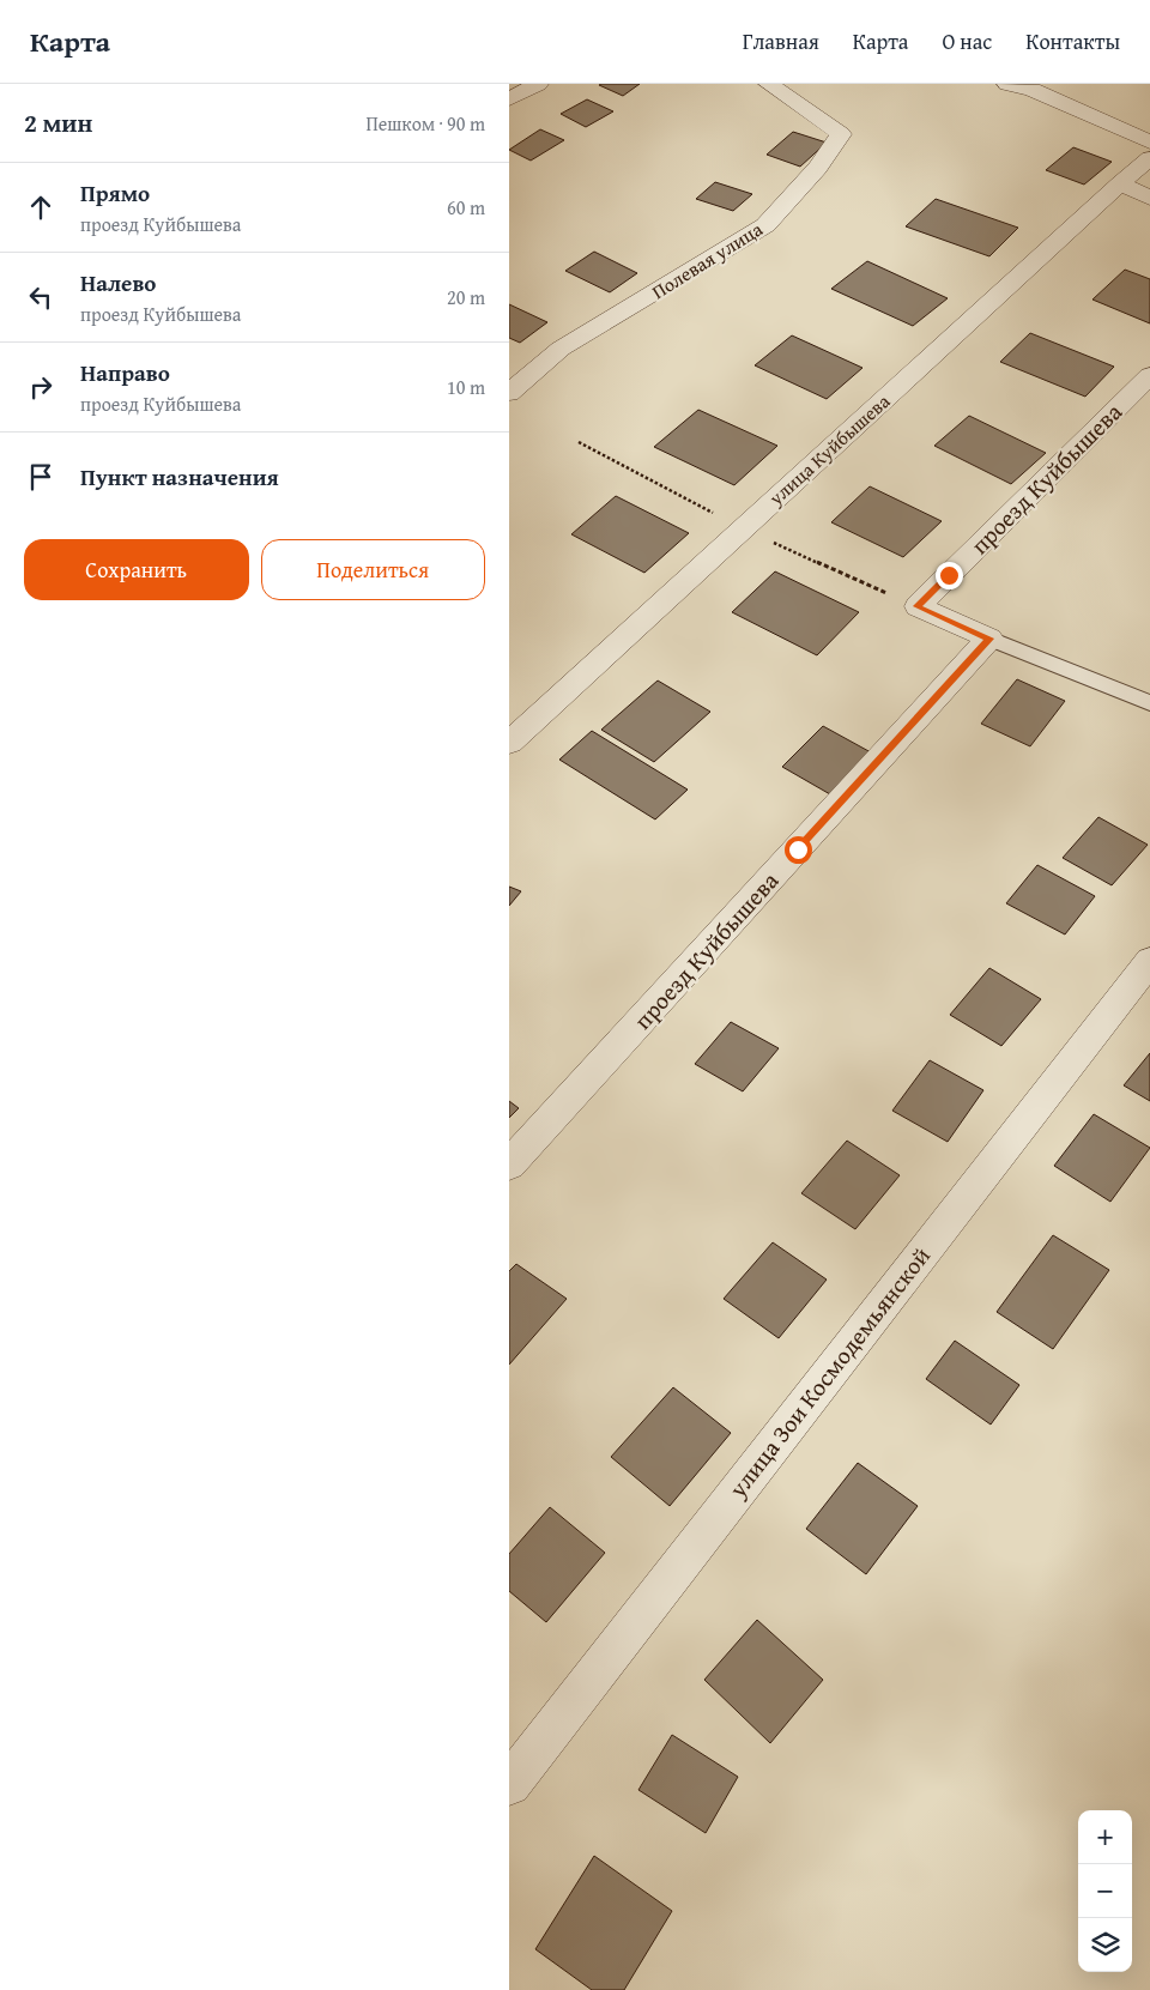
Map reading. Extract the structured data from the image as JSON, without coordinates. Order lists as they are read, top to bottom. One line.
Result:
{"streets":{"street":["Полевая улица","улица Куйбышева","проезд Куйбышева","улица Зои Космодемьянской"]},"page":{"header":"Карта","nav":["Главная","Карта","О нас","Контакты"],"heading":["2 мин","Пешком · 90 m"],"list":[["Прямо","проезд Куйбышева","60 m"],["Налево","проезд Куйбышева","20 m"],["Направо","проезд Куйбышева","10 m"],"Пункт назначения"],"buttons":["Сохранить","Поделиться"],"map_buttons":["+","−"]}}
